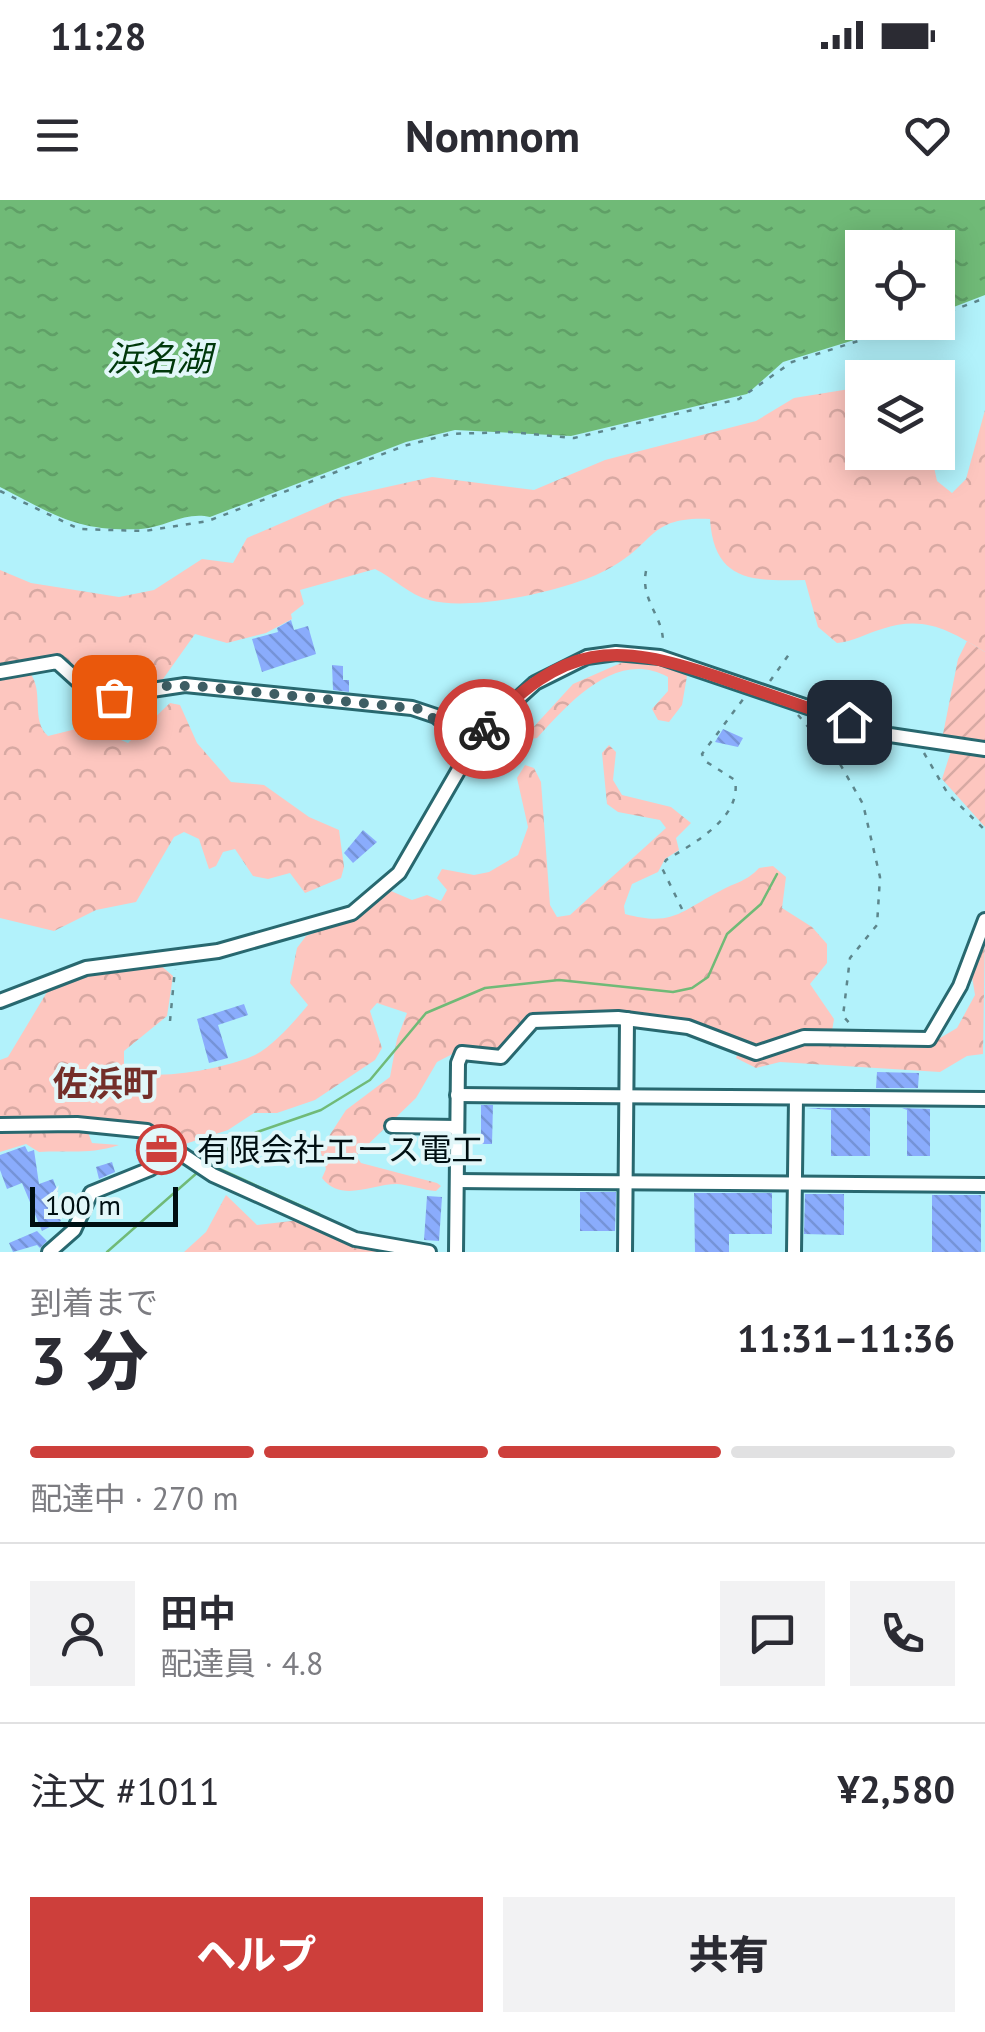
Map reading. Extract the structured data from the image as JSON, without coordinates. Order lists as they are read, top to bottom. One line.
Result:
{"districts":["佐浜町"],"water":["浜名湖"],"places":{"office":["有限会社エース電工"]},"scale_bar":"100 m","page":{"status":"11:28","header":"Nomnom","scale":"100 m","heading":["3 分","到着まで","11:31–11:36"],"panel":["田中","配達員 · 4.8","注文 #1011","¥2,580"],"bar":"配達中 · 270 m","buttons":["ヘルプ","共有"]}}
